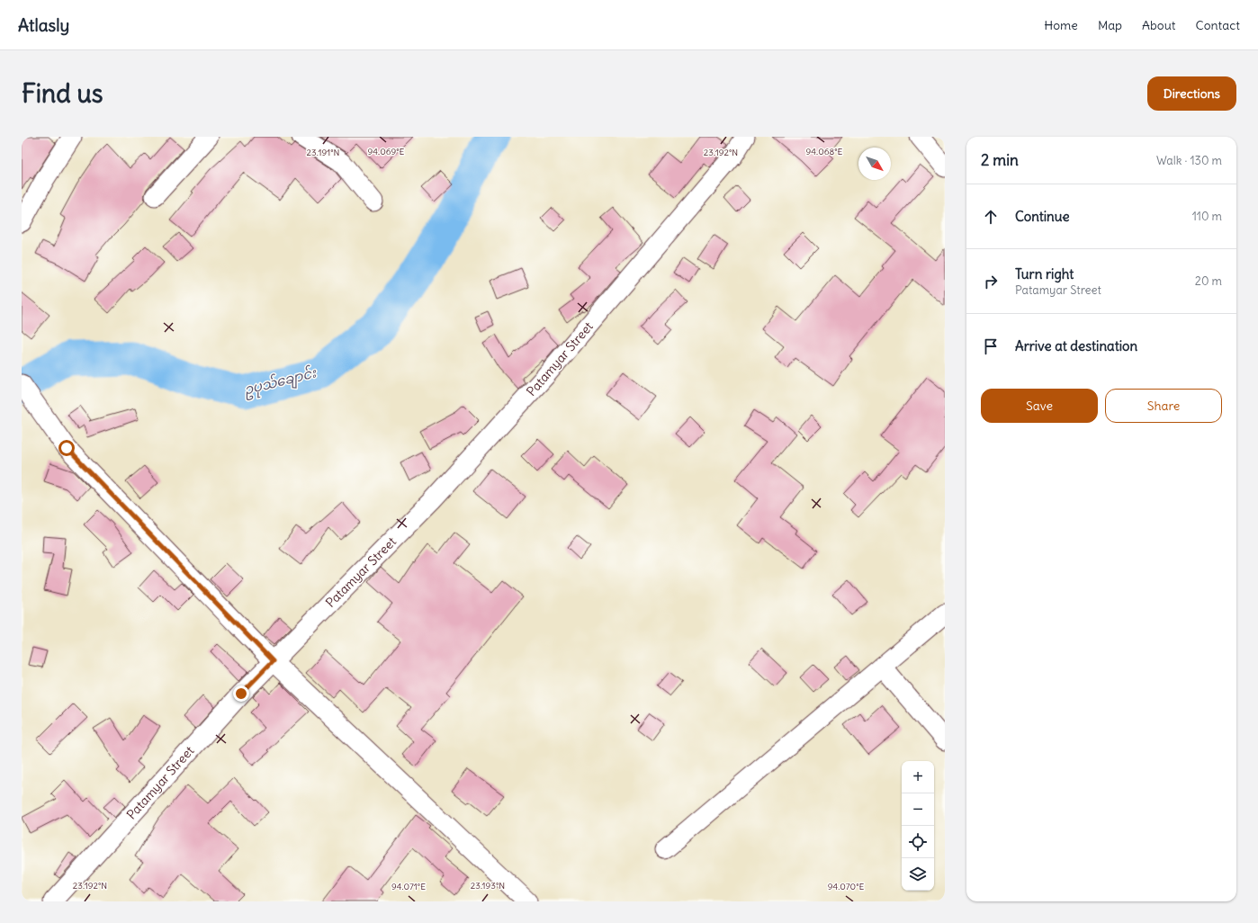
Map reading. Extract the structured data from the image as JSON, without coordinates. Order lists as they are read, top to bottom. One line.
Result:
{"streets":{"street":["Patamyar Street"]},"water":["ဥပုသ်ချောင်း"],"north":"bottom right","page":{"header":"Atlasly","nav":["Home","Map","About","Contact"],"buttons":["Directions",["Save","Share"]],"title":"Find us","heading":["2 min","Walk · 130 m"],"list":[["Continue","110 m"],["Turn right","Patamyar Street","20 m"],"Arrive at destination"],"map_buttons":["+","−"]},"coordinates":["94.069°E","94.068°E","23.191°N","23.192°N","23.193°N","94.071°E","94.070°E"]}
